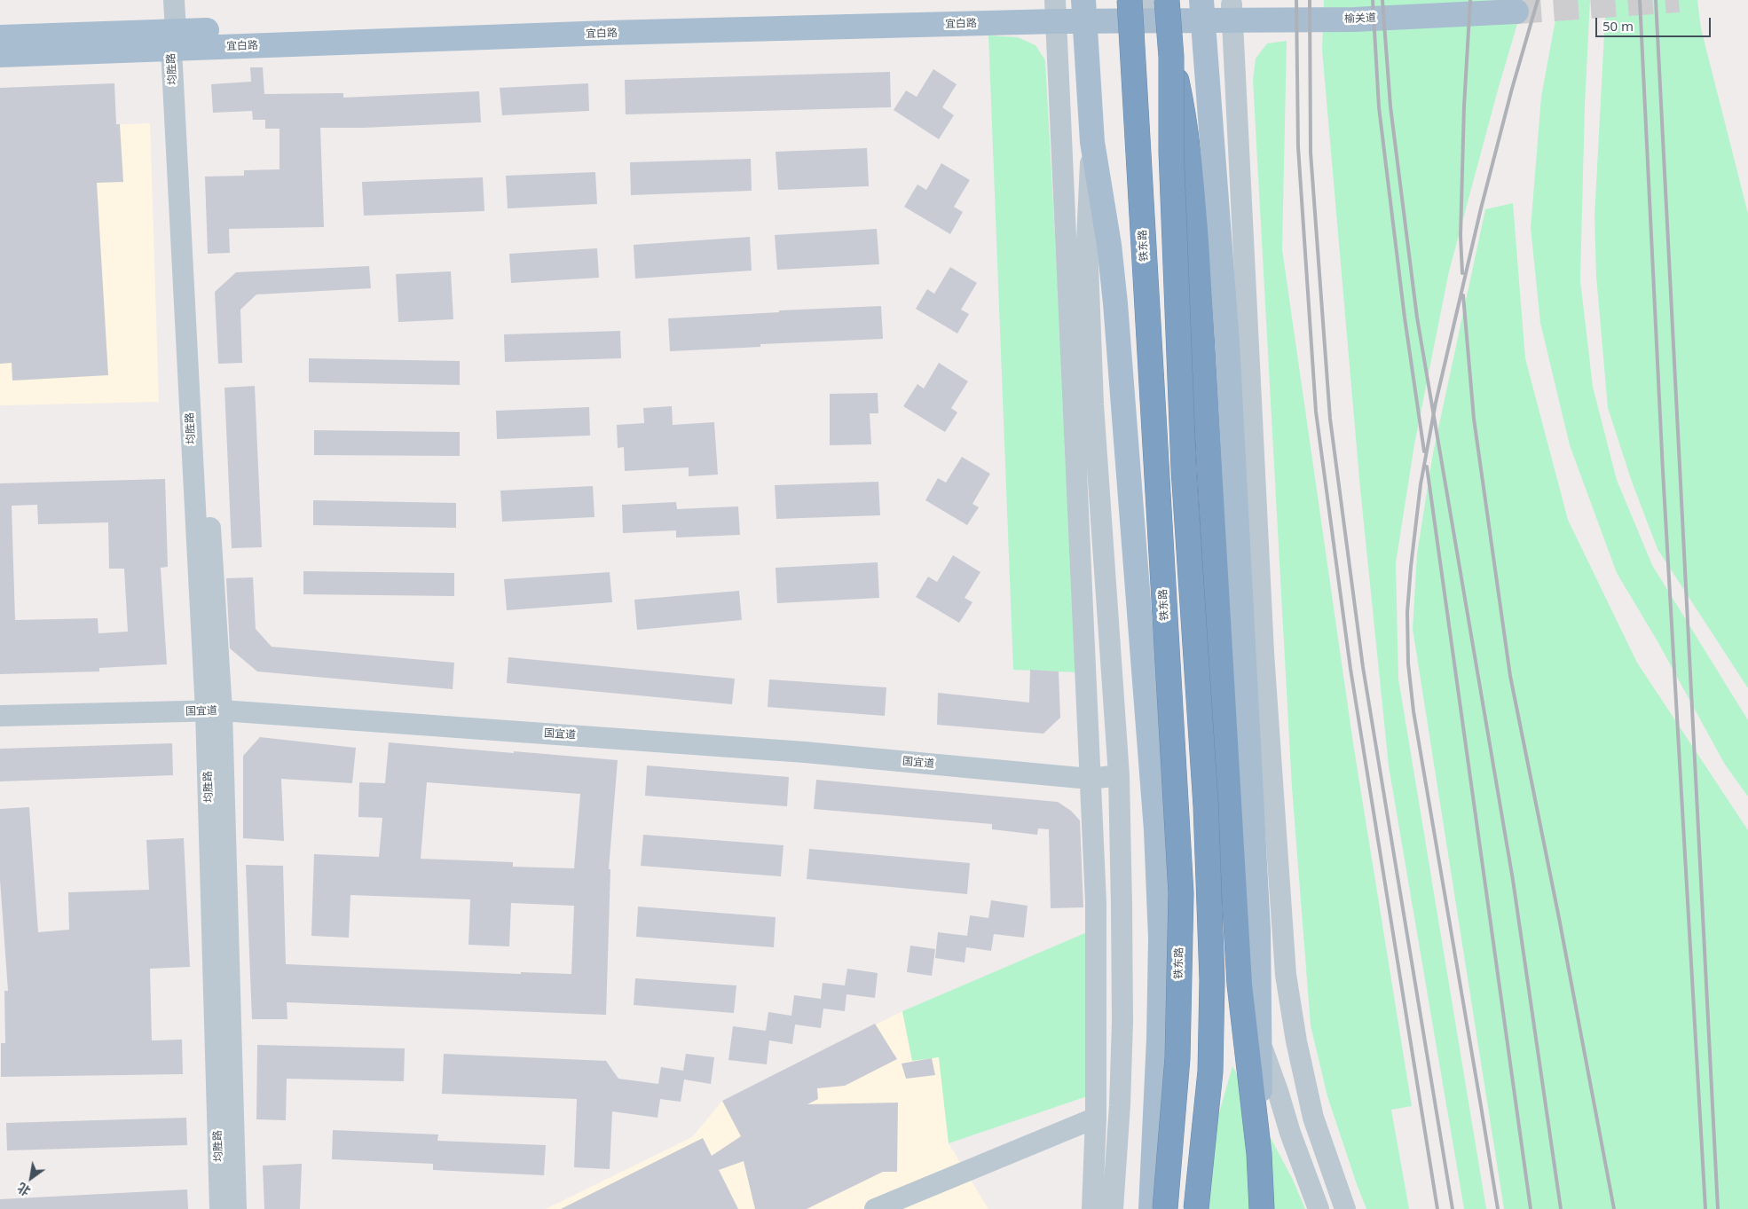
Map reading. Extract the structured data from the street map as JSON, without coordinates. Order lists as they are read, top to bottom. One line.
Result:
{"streets":{"highway":["铁东路"],"main road":["榆关道","宜白路"],"street":["均胜路","国宜道"]},"crossings":[["榆关道","宜白路"],["榆关道","铁东路"],["宜白路","均胜路"],["均胜路","国宜道"]],"scale_bar":"50 m","north":"bottom left"}
